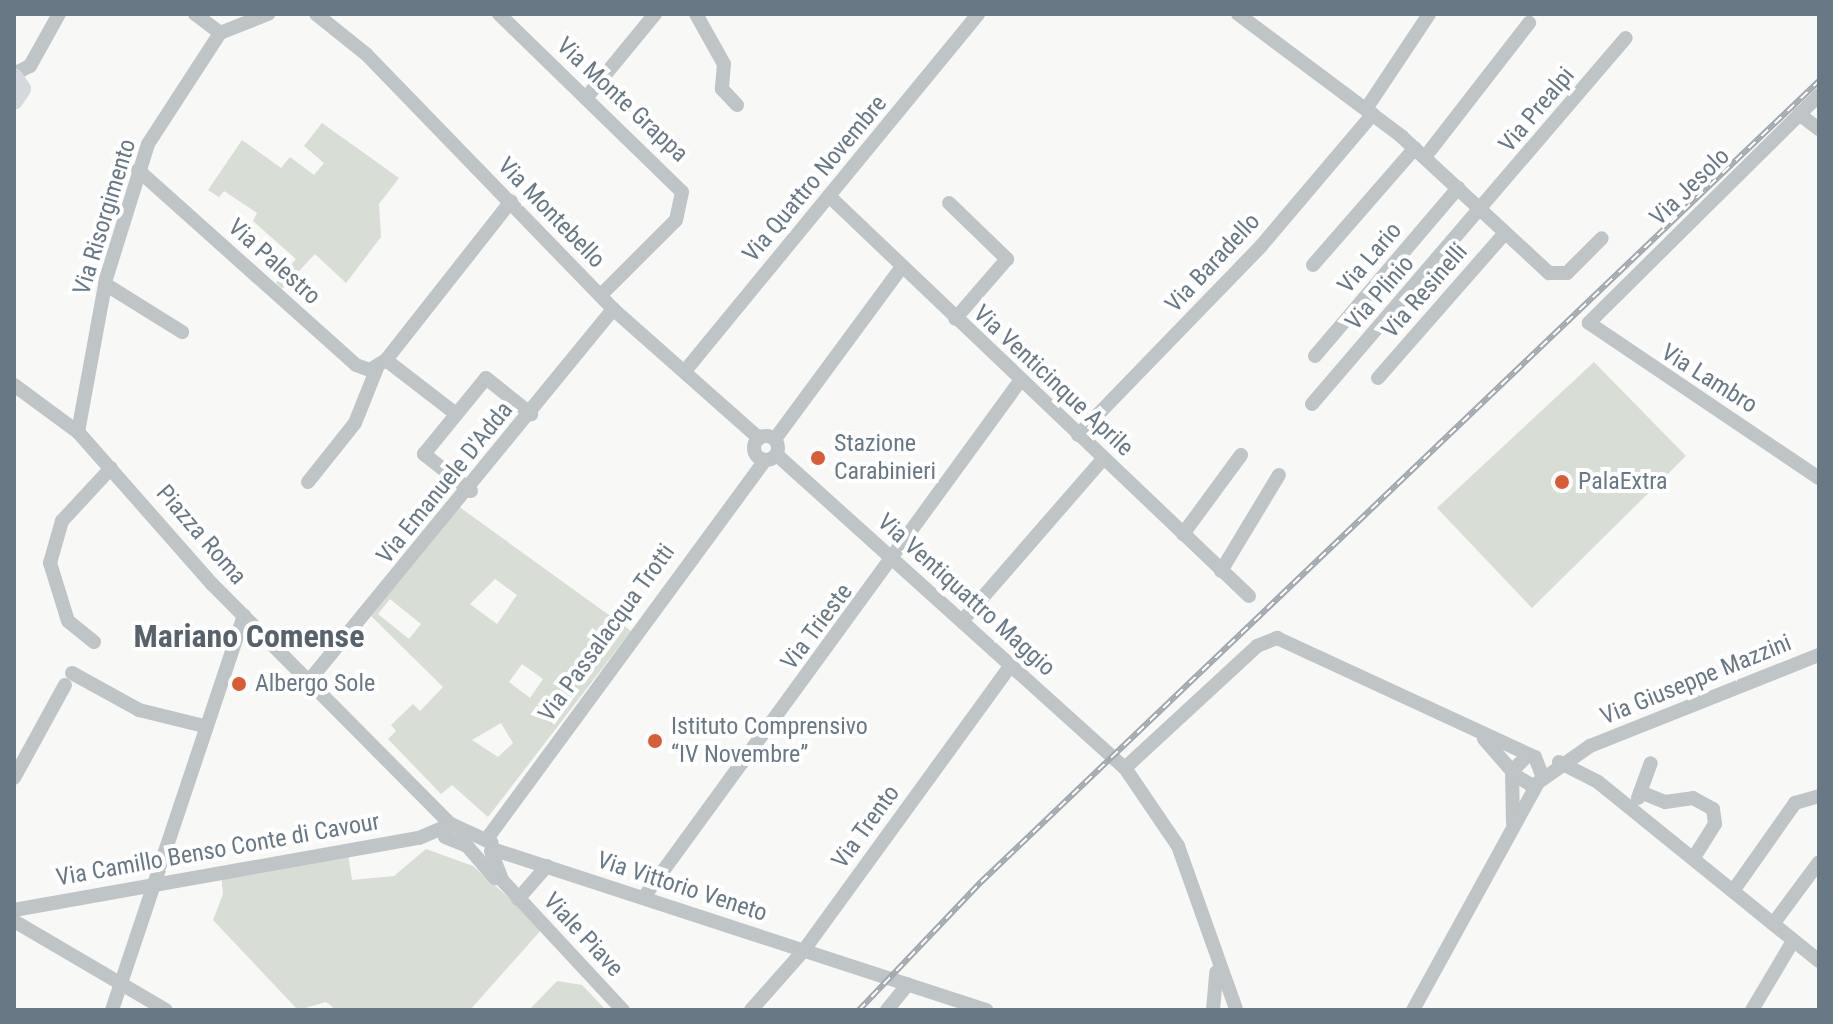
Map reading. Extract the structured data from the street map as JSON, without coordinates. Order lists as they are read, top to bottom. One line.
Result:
{"streets":{"street":["Via Monte Grappa","Via Prealpi","Via Quattro Novembre","Via Jesolo","Via Montebello","Via Risorgimento","Via Lario","Via Palestro","Via Baradello","Via Resinelli","Via Plinio","Via Lambro","Via Venticinque Aprile","Via Emanuele D'Adda","Piazza Roma","Via Ventiquattro Maggio","Via Trieste","Via Passalacqua Trotti","Via Giuseppe Mazzini","Via Trento","Via Camillo Benso Conte di Cavour","Via Vittorio Veneto","Viale Piave"]},"crossings":[["Via Monte Grappa","Via Montebello"],["Via Prealpi","Via Plinio"],["Via Quattro Novembre","Via Montebello"],["Via Quattro Novembre","Via Venticinque Aprile"],["Via Jesolo","Via Lambro"],["Via Montebello","Via Emanuele D'Adda"],["Via Risorgimento","Via Palestro"],["Via Risorgimento","Piazza Roma"],["Via Baradello","Via Venticinque Aprile"],["Via Venticinque Aprile","Via Trieste"],["Via Emanuele D'Adda","Piazza Roma"],["Piazza Roma","Via Camillo Benso Conte di Cavour"],["Via Ventiquattro Maggio","Via Trieste"],["Via Ventiquattro Maggio","Via Passalacqua Trotti"],["Via Ventiquattro Maggio","Via Trento"],["Via Trieste","Via Vittorio Veneto"],["Via Passalacqua Trotti","Via Vittorio Veneto"],["Via Passalacqua Trotti","Viale Piave"],["Via Trento","Via Vittorio Veneto"],["Via Vittorio Veneto","Viale Piave"]],"districts":["Mariano Comense"],"places":["Stazione Carabinieri","PalaExtra","Albergo Sole","Istituto Comprensivo “IV Novembre”"]}
